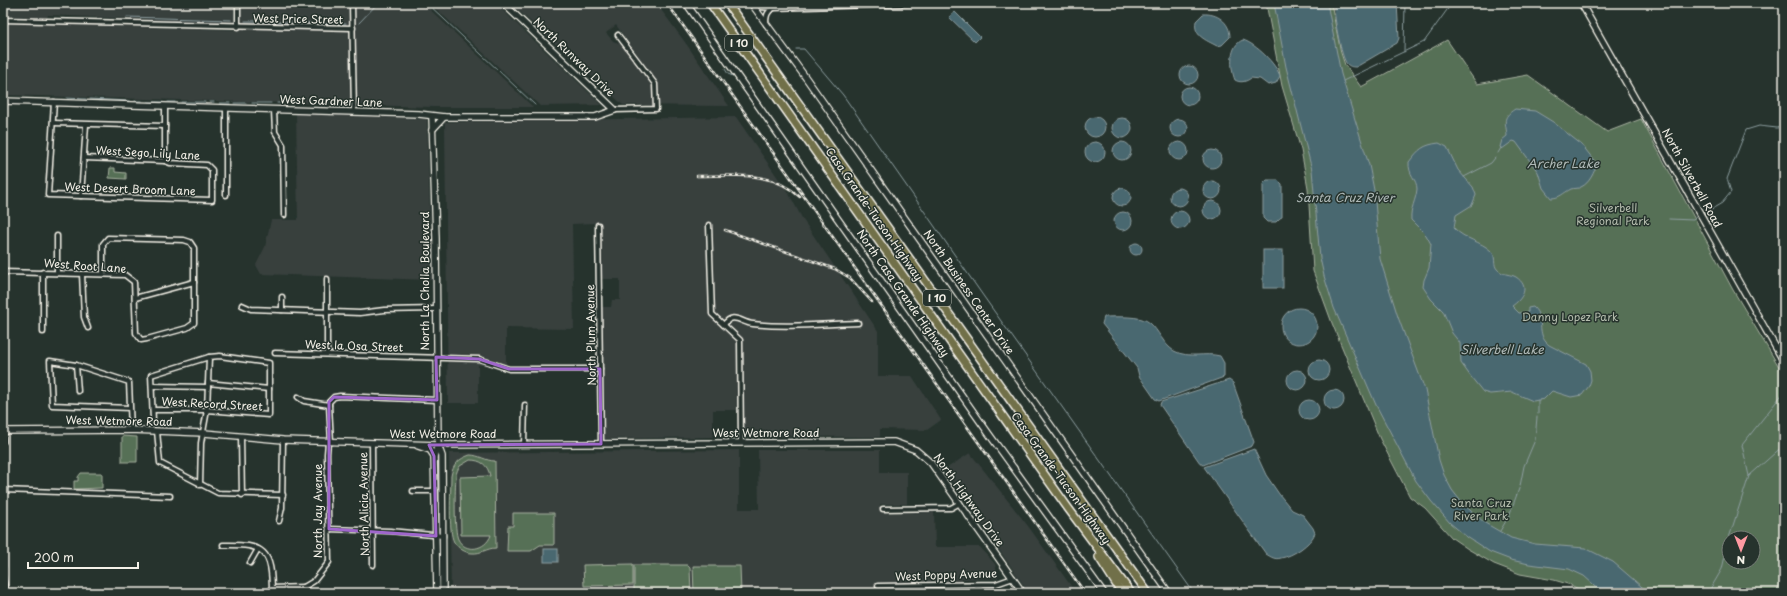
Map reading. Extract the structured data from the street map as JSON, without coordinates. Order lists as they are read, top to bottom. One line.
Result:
{"streets":{"highway":["I 10","Casa Grande-Tucson Highway"],"street":["West Price Street","North Runway Drive","West Gardner Lane","West Sego Lily Lane","North Silverbell Road","West Desert Broom Lane","West Root Lane","North La Cholla Boulevard","North Business Center Drive","North Casa Grande Highway","North Plum Avenue","West la Osa Street","West Record Street","West Wetmore Road","North Highway Drive","North Alicia Avenue","North Jay Avenue","West Poppy Avenue"]},"crossings":[["North Runway Drive","West Gardner Lane"],["West Gardner Lane","North La Cholla Boulevard"],["West Sego Lily Lane","West Desert Broom Lane"],["North La Cholla Boulevard","West la Osa Street"],["North La Cholla Boulevard","West Wetmore Road"],["North Plum Avenue","West la Osa Street"],["North Plum Avenue","West Wetmore Road"],["West Wetmore Road","North Highway Drive"],["West Wetmore Road","North Alicia Avenue"],["West Wetmore Road","North Jay Avenue"],["North Highway Drive","West Poppy Avenue"]],"water":["Archer Lake","Santa Cruz River","Silverbell Lake"],"parks":["Silverbell Regional Park","Danny Lopez Park","Santa Cruz River Park"],"scale_bar":"200 m","north":"bottom"}
